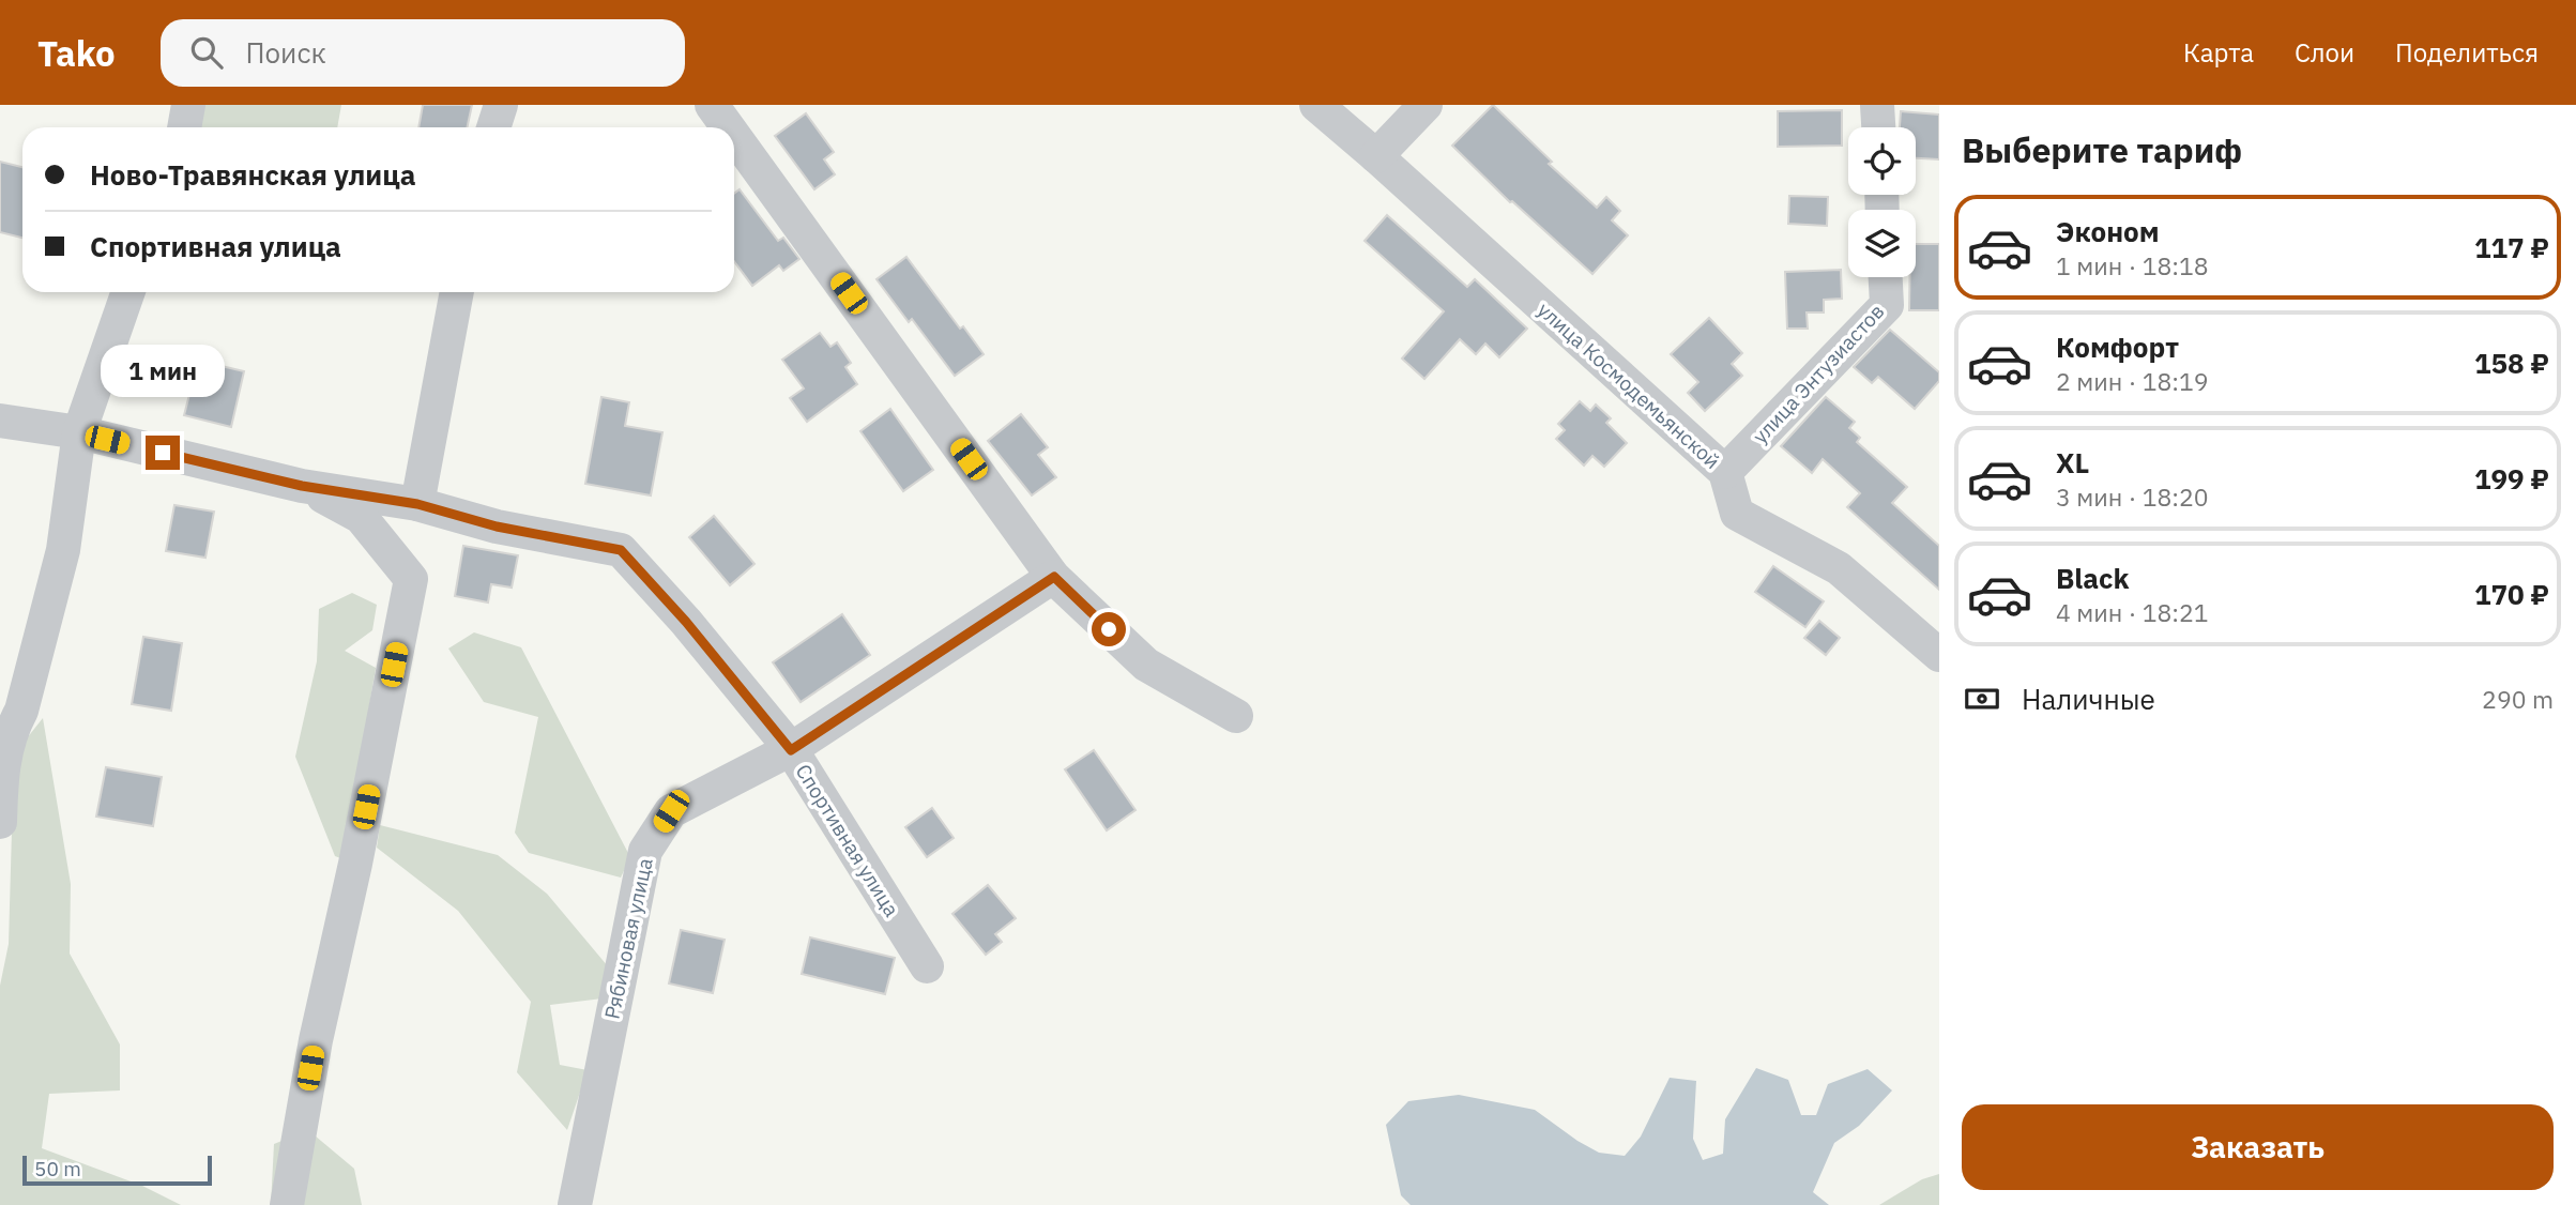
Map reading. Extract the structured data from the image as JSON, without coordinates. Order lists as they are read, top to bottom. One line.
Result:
{"streets":{"street":["улица Энтузиастов","улица Космодемьянской","Спортивная улица","Рябиновая улица"]},"crossings":[["улица Энтузиастов","улица Космодемьянской"],["Спортивная улица","Рябиновая улица"]],"scale_bar":"50 m","page":{"header":"Tako","search":"Поиск","nav":["Карта","Слои","Поделиться"],"heading":"Выберите тариф","banner":["Ново-Травянская улица","Спортивная улица"],"list":[{"name":"Эконом","note":"1 мин · 18:18","value":"117 ₽"},{"name":"Комфорт","note":"2 мин · 18:19","value":"158 ₽"},{"name":"XL","note":"3 мин · 18:20","value":"199 ₽"},{"name":"Black","note":"4 мин · 18:21","value":"170 ₽"}],"bubble":"1 мин","pay":["Наличные","290 m"],"buttons":"Заказать","scale":"50 m"}}
